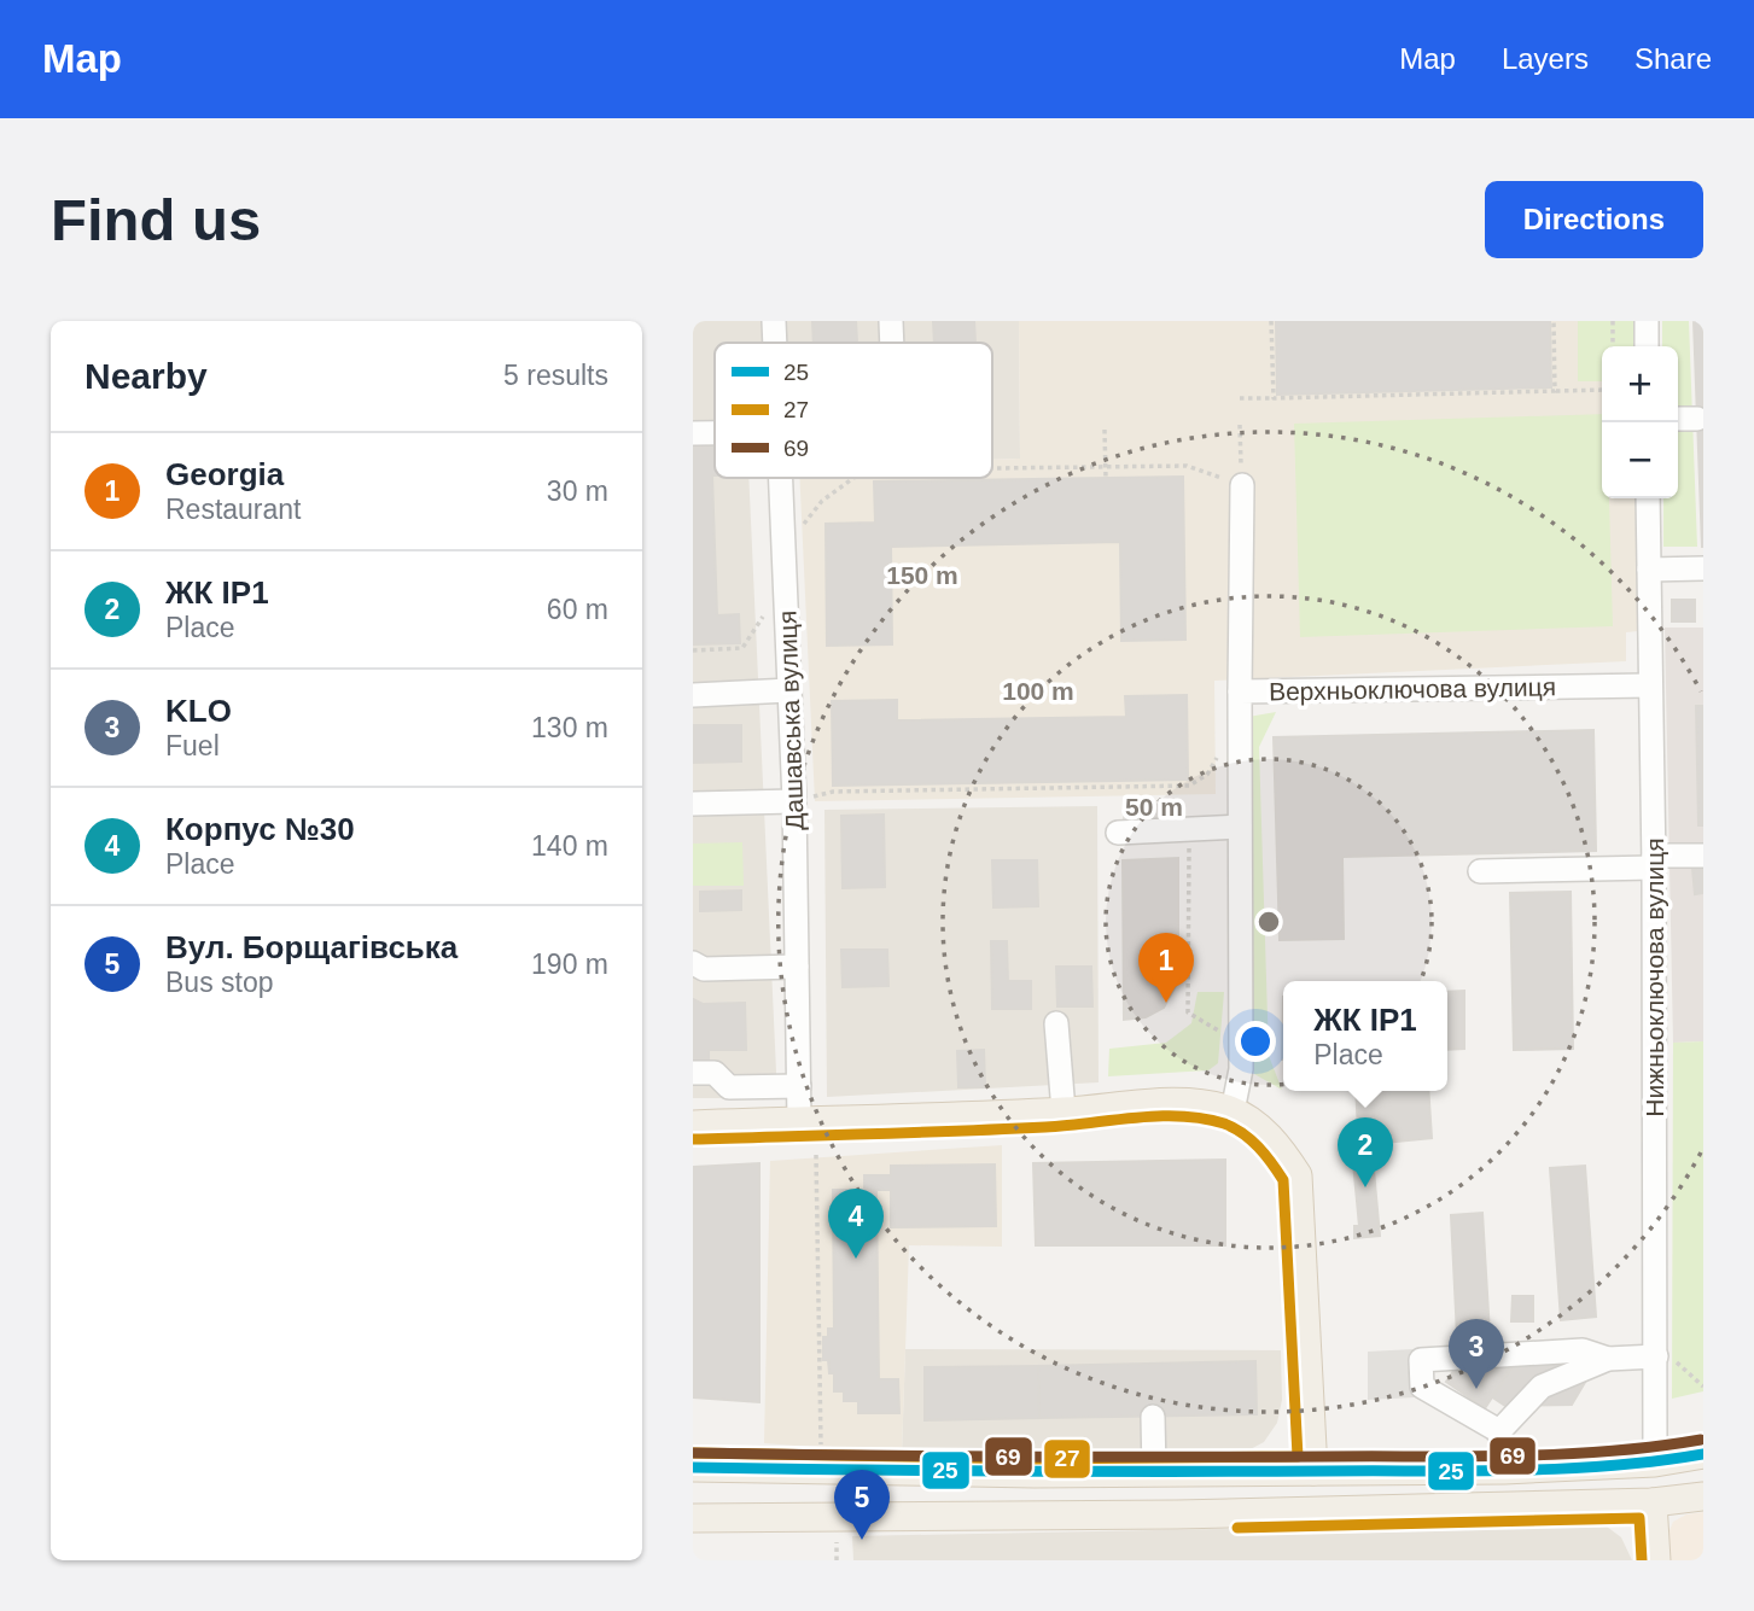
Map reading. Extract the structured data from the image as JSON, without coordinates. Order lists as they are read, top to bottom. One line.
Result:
{"streets":{"street":["Верхньоключова вулиця","Дашавська вулиця","Нижньоключова вулиця"]},"crossings":[["Верхньоключова вулиця","Нижньоключова вулиця"]],"lines":["transit line 27","transit line 69","transit line 25"],"legend":["25","27","69"],"page":{"header":"Map","nav":["Map","Layers","Share"],"buttons":"Directions","title":"Find us","heading":["Nearby","5 results"],"map_buttons":["+","−"],"list":[{"mark":"1","name":"Georgia","note":"Restaurant","value":"30 m"},{"mark":"2","name":"ЖК IP1","note":"Place","value":"60 m"},{"mark":"3","name":"KLO","note":"Fuel","value":"130 m"},{"mark":"4","name":"Корпус №30","note":"Place","value":"140 m"},{"mark":"5","name":"Вул. Борщагівська","note":"Bus stop","value":"190 m"}],"pins":["1","2","4","3","5"],"popup":["ЖК IP1","Place"]},"rings":["150 m","100 m","50 m"]}
